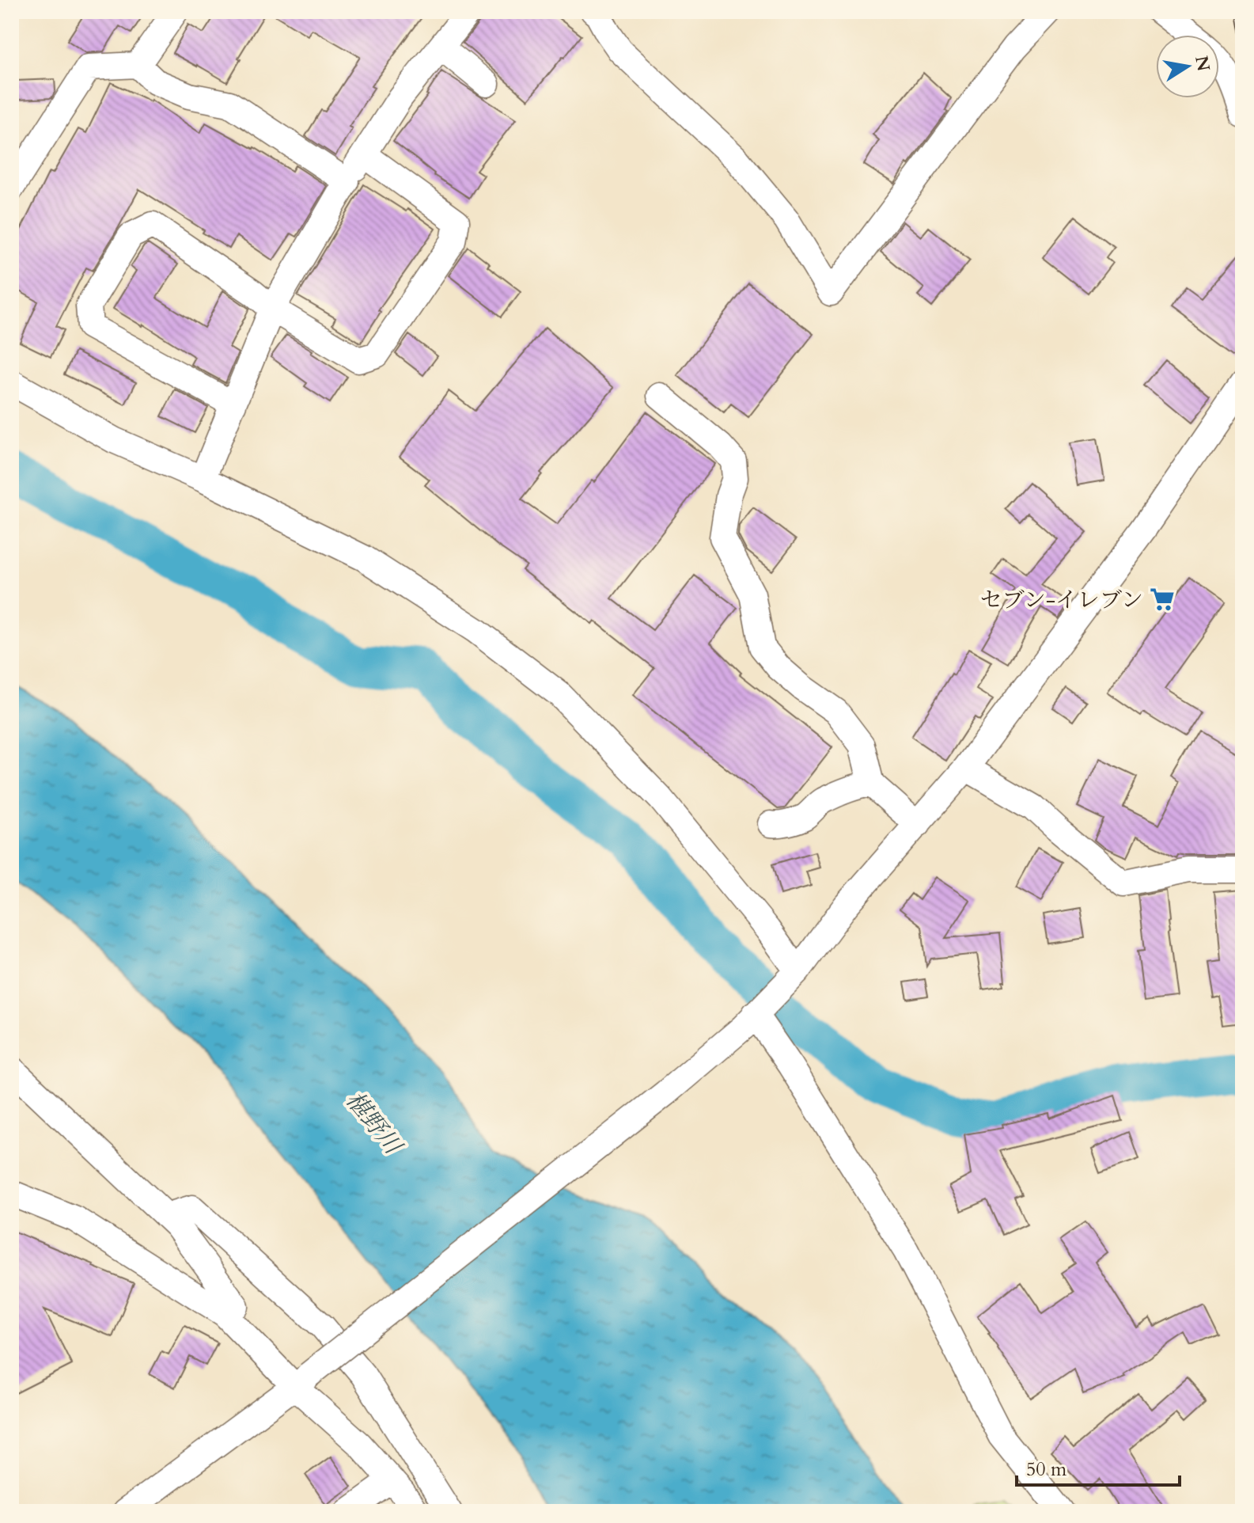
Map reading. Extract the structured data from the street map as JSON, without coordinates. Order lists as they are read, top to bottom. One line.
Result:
{"water":["椹野川"],"places":{"supermarket":["セブン-イレブン"]},"scale_bar":"50 m","north":"right"}
